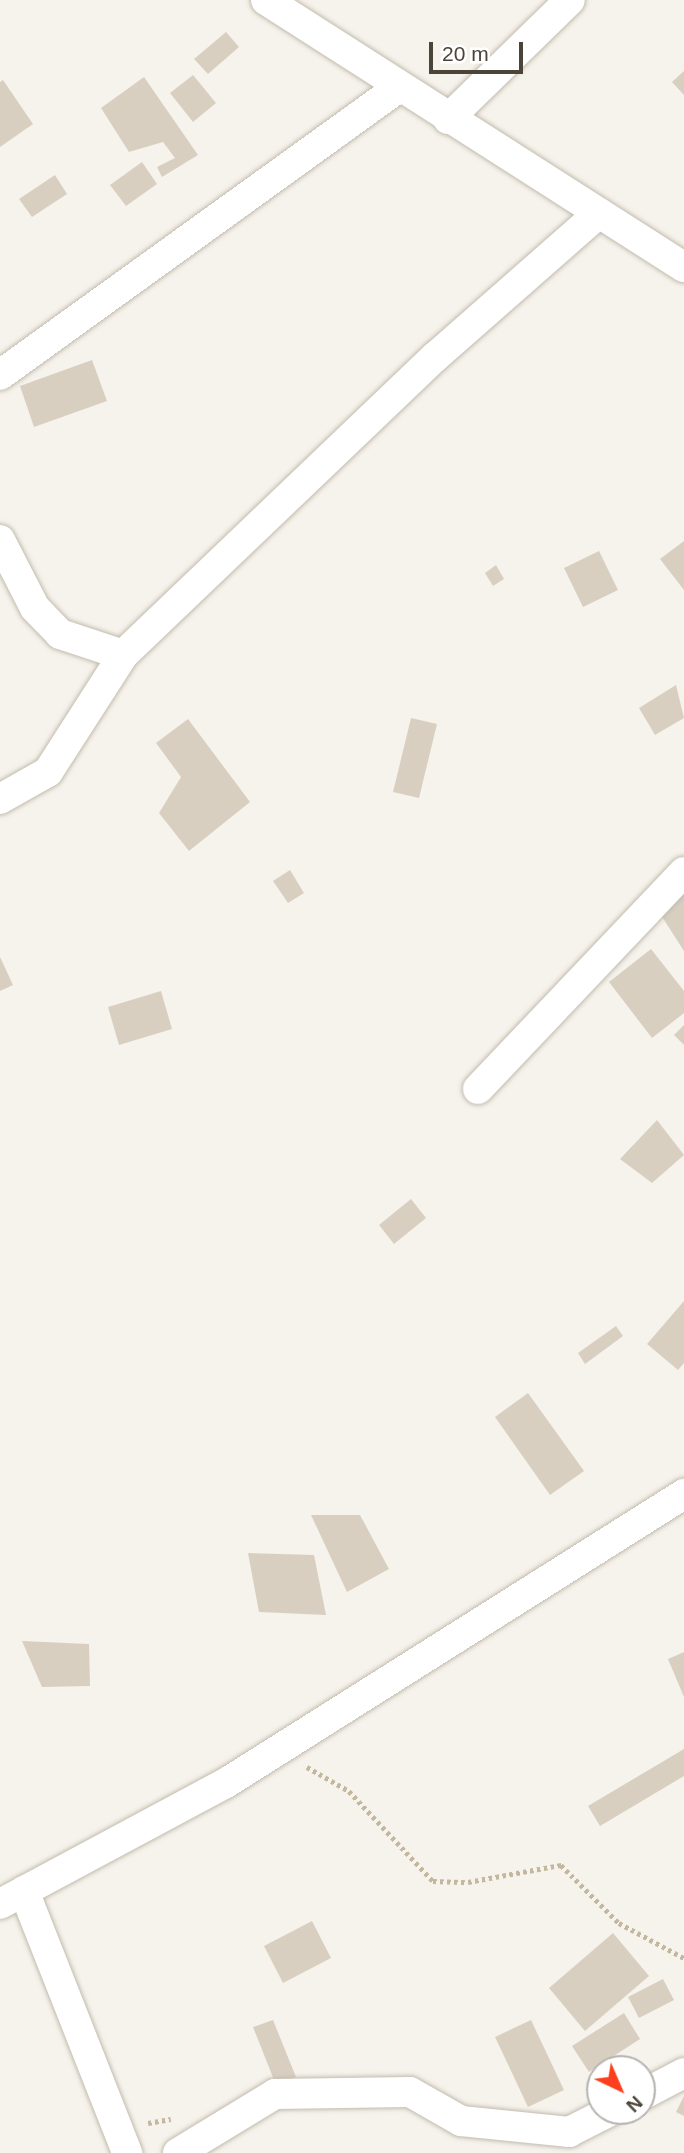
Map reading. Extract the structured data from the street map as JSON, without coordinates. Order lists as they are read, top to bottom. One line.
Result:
{"scale_bar":"20 m","north":"bottom right"}
